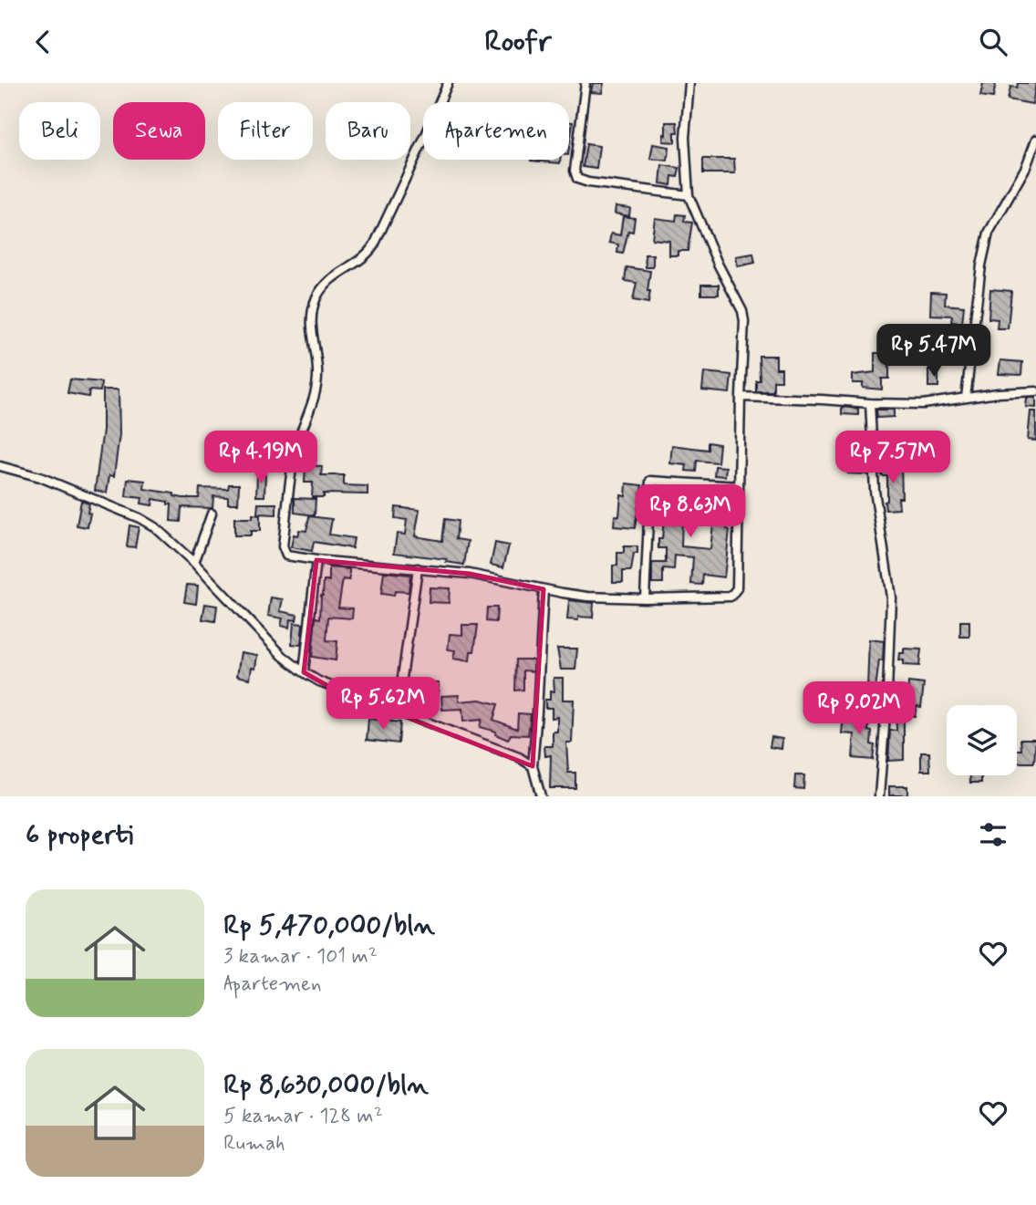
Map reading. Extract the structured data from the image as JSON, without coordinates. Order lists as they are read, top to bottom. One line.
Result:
{"page":{"header":"Roofr","chip":["Beli","Sewa","Filter","Baru","Apartemen"],"price":["Rp 5.47M","Rp 4.19M","Rp 7.57M","Rp 8.63M","Rp 5.62M","Rp 9.02M"],"heading":"6 properti","list":[{"name":"Rp 5,470,000/bln","note":"3 kamar · 101 m² · Apartemen"},{"name":"Rp 8,630,000/bln","note":"5 kamar · 128 m² · Rumah"}]}}
